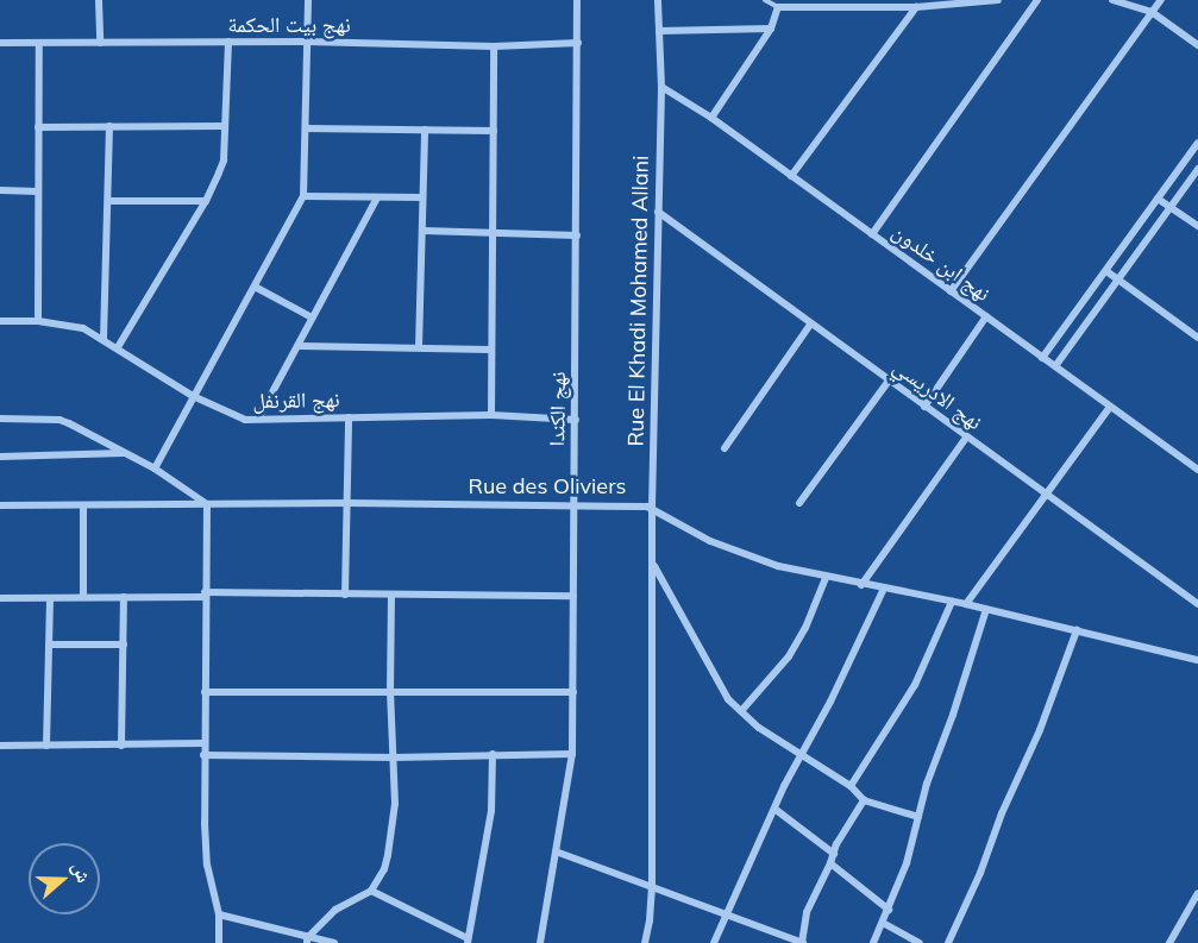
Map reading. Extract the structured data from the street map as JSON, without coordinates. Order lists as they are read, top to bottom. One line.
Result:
{"streets":{"street":["نهج بيت الحكمة","نهج ابن خلدون","Rue El Khadi Mohamed Allani","نهج الادريسي","نهج القرنفل","نهج الكندا","Rue des Oliviers"]},"crossings":[["نهج بيت الحكمة","نهج الكندا"],["نهج ابن خلدون","Rue El Khadi Mohamed Allani"],["Rue El Khadi Mohamed Allani","نهج الادريسي"],["Rue El Khadi Mohamed Allani","Rue des Oliviers"],["نهج القرنفل","نهج الكندا"],["نهج الكندا","Rue des Oliviers"]],"north":"right"}
